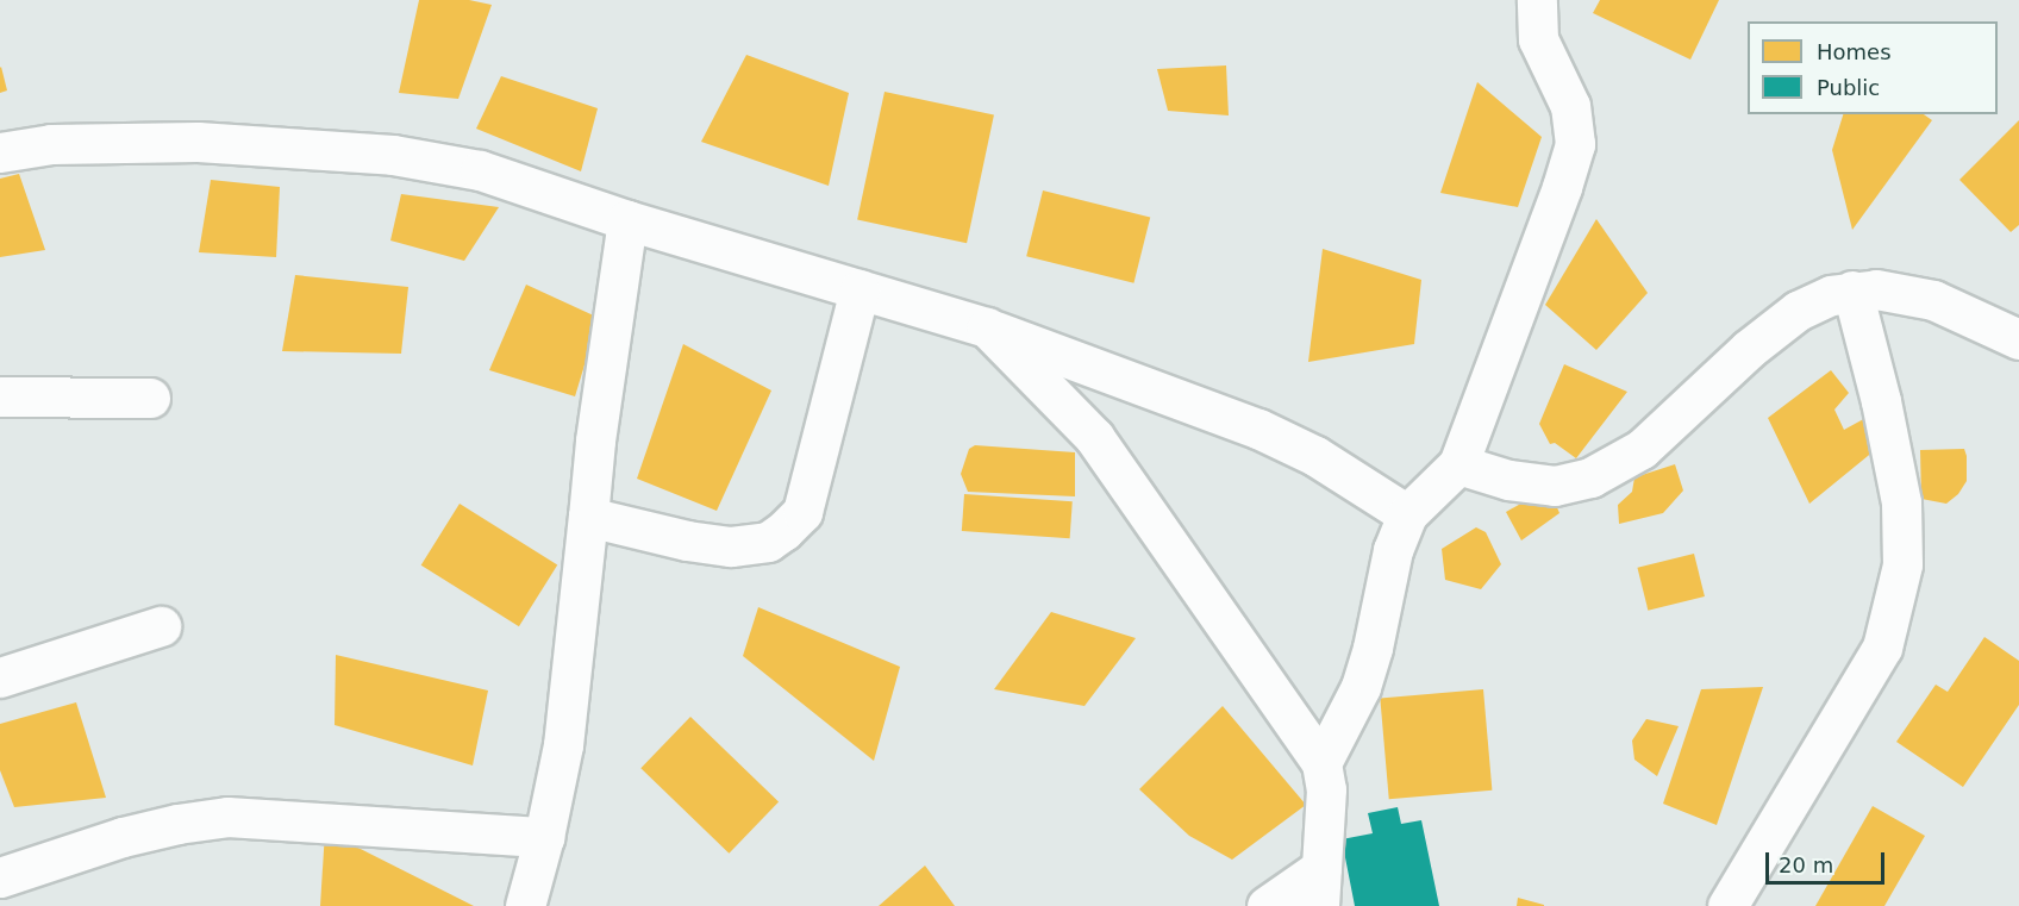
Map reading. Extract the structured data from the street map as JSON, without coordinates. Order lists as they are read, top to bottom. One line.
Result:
{"legend":["Homes","Public"],"scale_bar":"20 m"}
